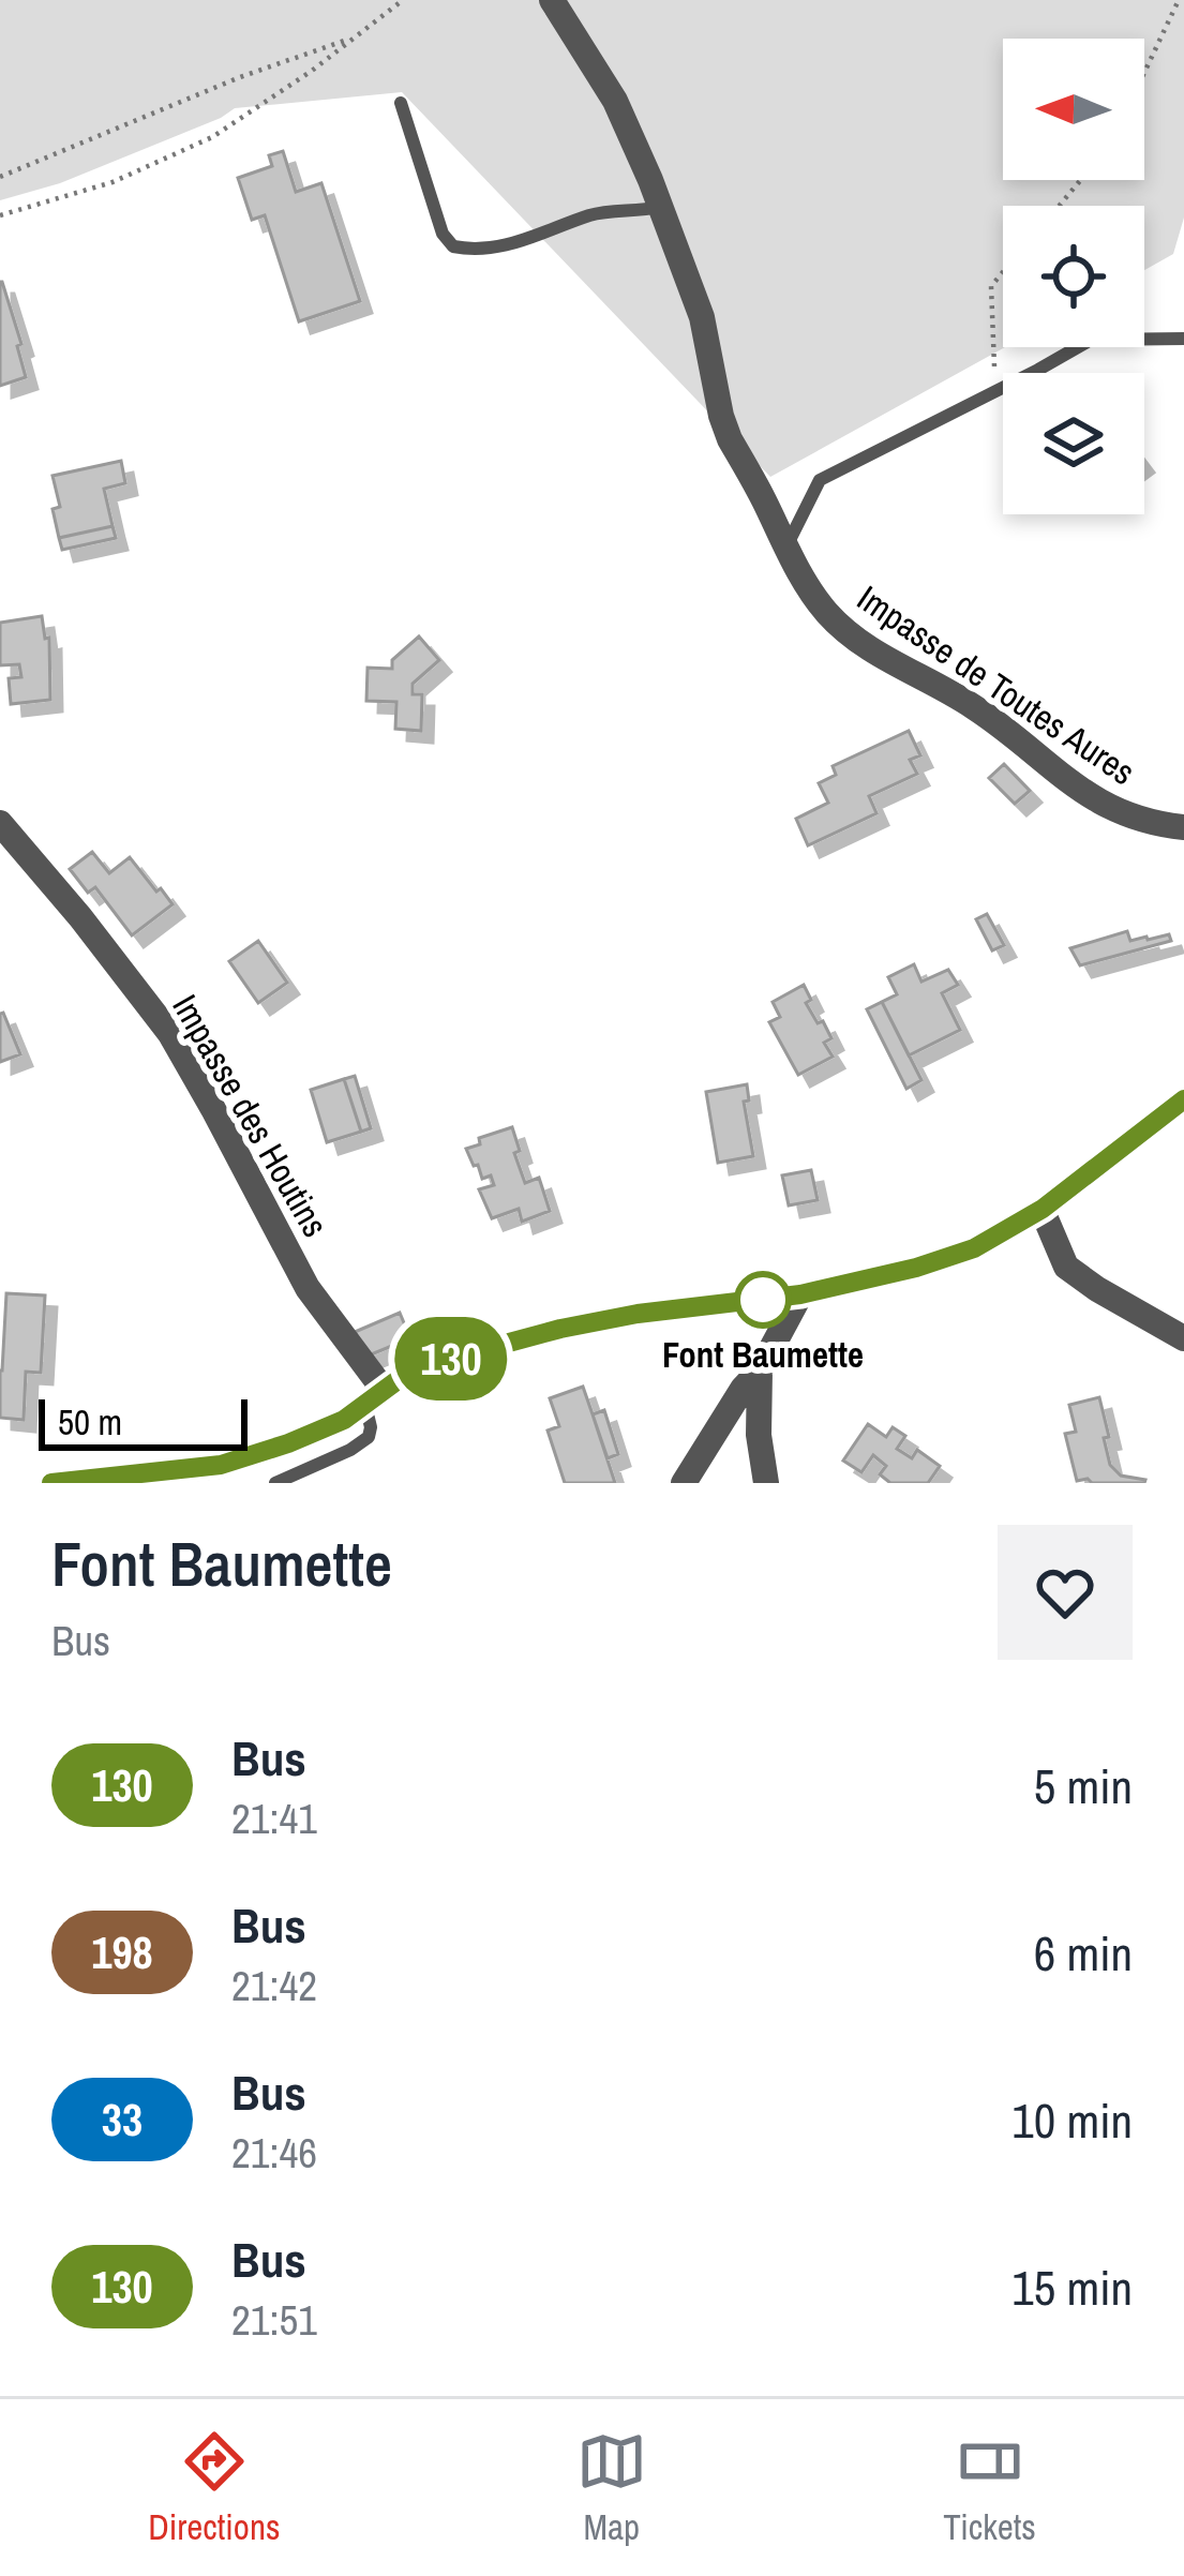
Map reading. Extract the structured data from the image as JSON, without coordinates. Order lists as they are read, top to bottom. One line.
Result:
{"streets":{"street":["Impasse de Toutes Aures","Impasse des Houtins"]},"places":["Font Baumette"],"lines":["bus line 130"],"scale_bar":"50 m","north":"left","page":{"on_map":"130","scale":"50 m","heading":["Font Baumette","Bus"],"list":[{"mark":"130","name":"Bus","note":"21:41","value":"5 min"},{"mark":"198","name":"Bus","note":"21:42","value":"6 min"},{"mark":"33","name":"Bus","note":"21:46","value":"10 min"},{"mark":"130","name":"Bus","note":"21:51","value":"15 min"}],"tabs":["Directions","Map","Tickets"]}}
